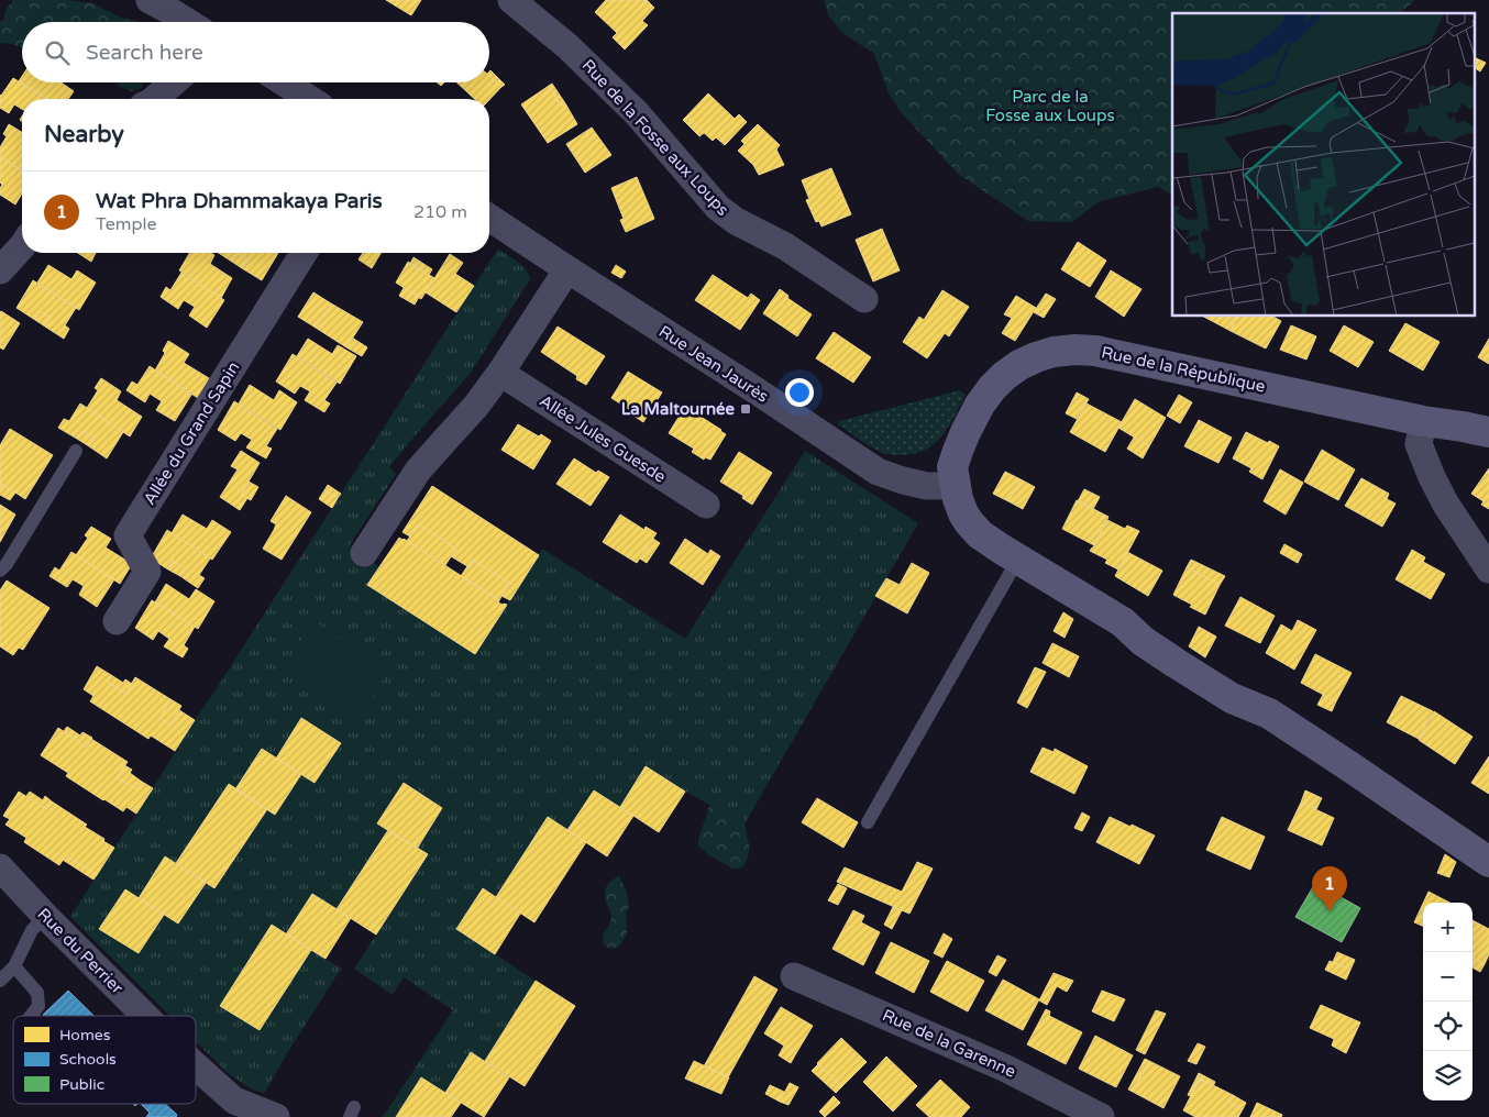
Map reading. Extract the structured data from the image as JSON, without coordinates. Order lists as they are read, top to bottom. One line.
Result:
{"streets":{"street":["Rue de la Fosse aux Loups","Rue Jean Jaurès","Rue de la République","Allée du Grand Sapin","Allée Jules Guesde","Rue du Perrier","Rue de la Garenne"]},"crossings":[["Rue Jean Jaurès","Rue de la République"]],"parks":["Parc de la Fosse aux Loups"],"places":{"transit":["La Maltournée"]},"legend":["Homes","Schools","Public"],"page":{"search":"Search here","heading":"Nearby","list":[{"mark":"1","name":"Wat Phra Dhammakaya Paris","note":"Temple","value":"210 m"}],"pins":"1","map_buttons":["+","−"]}}
